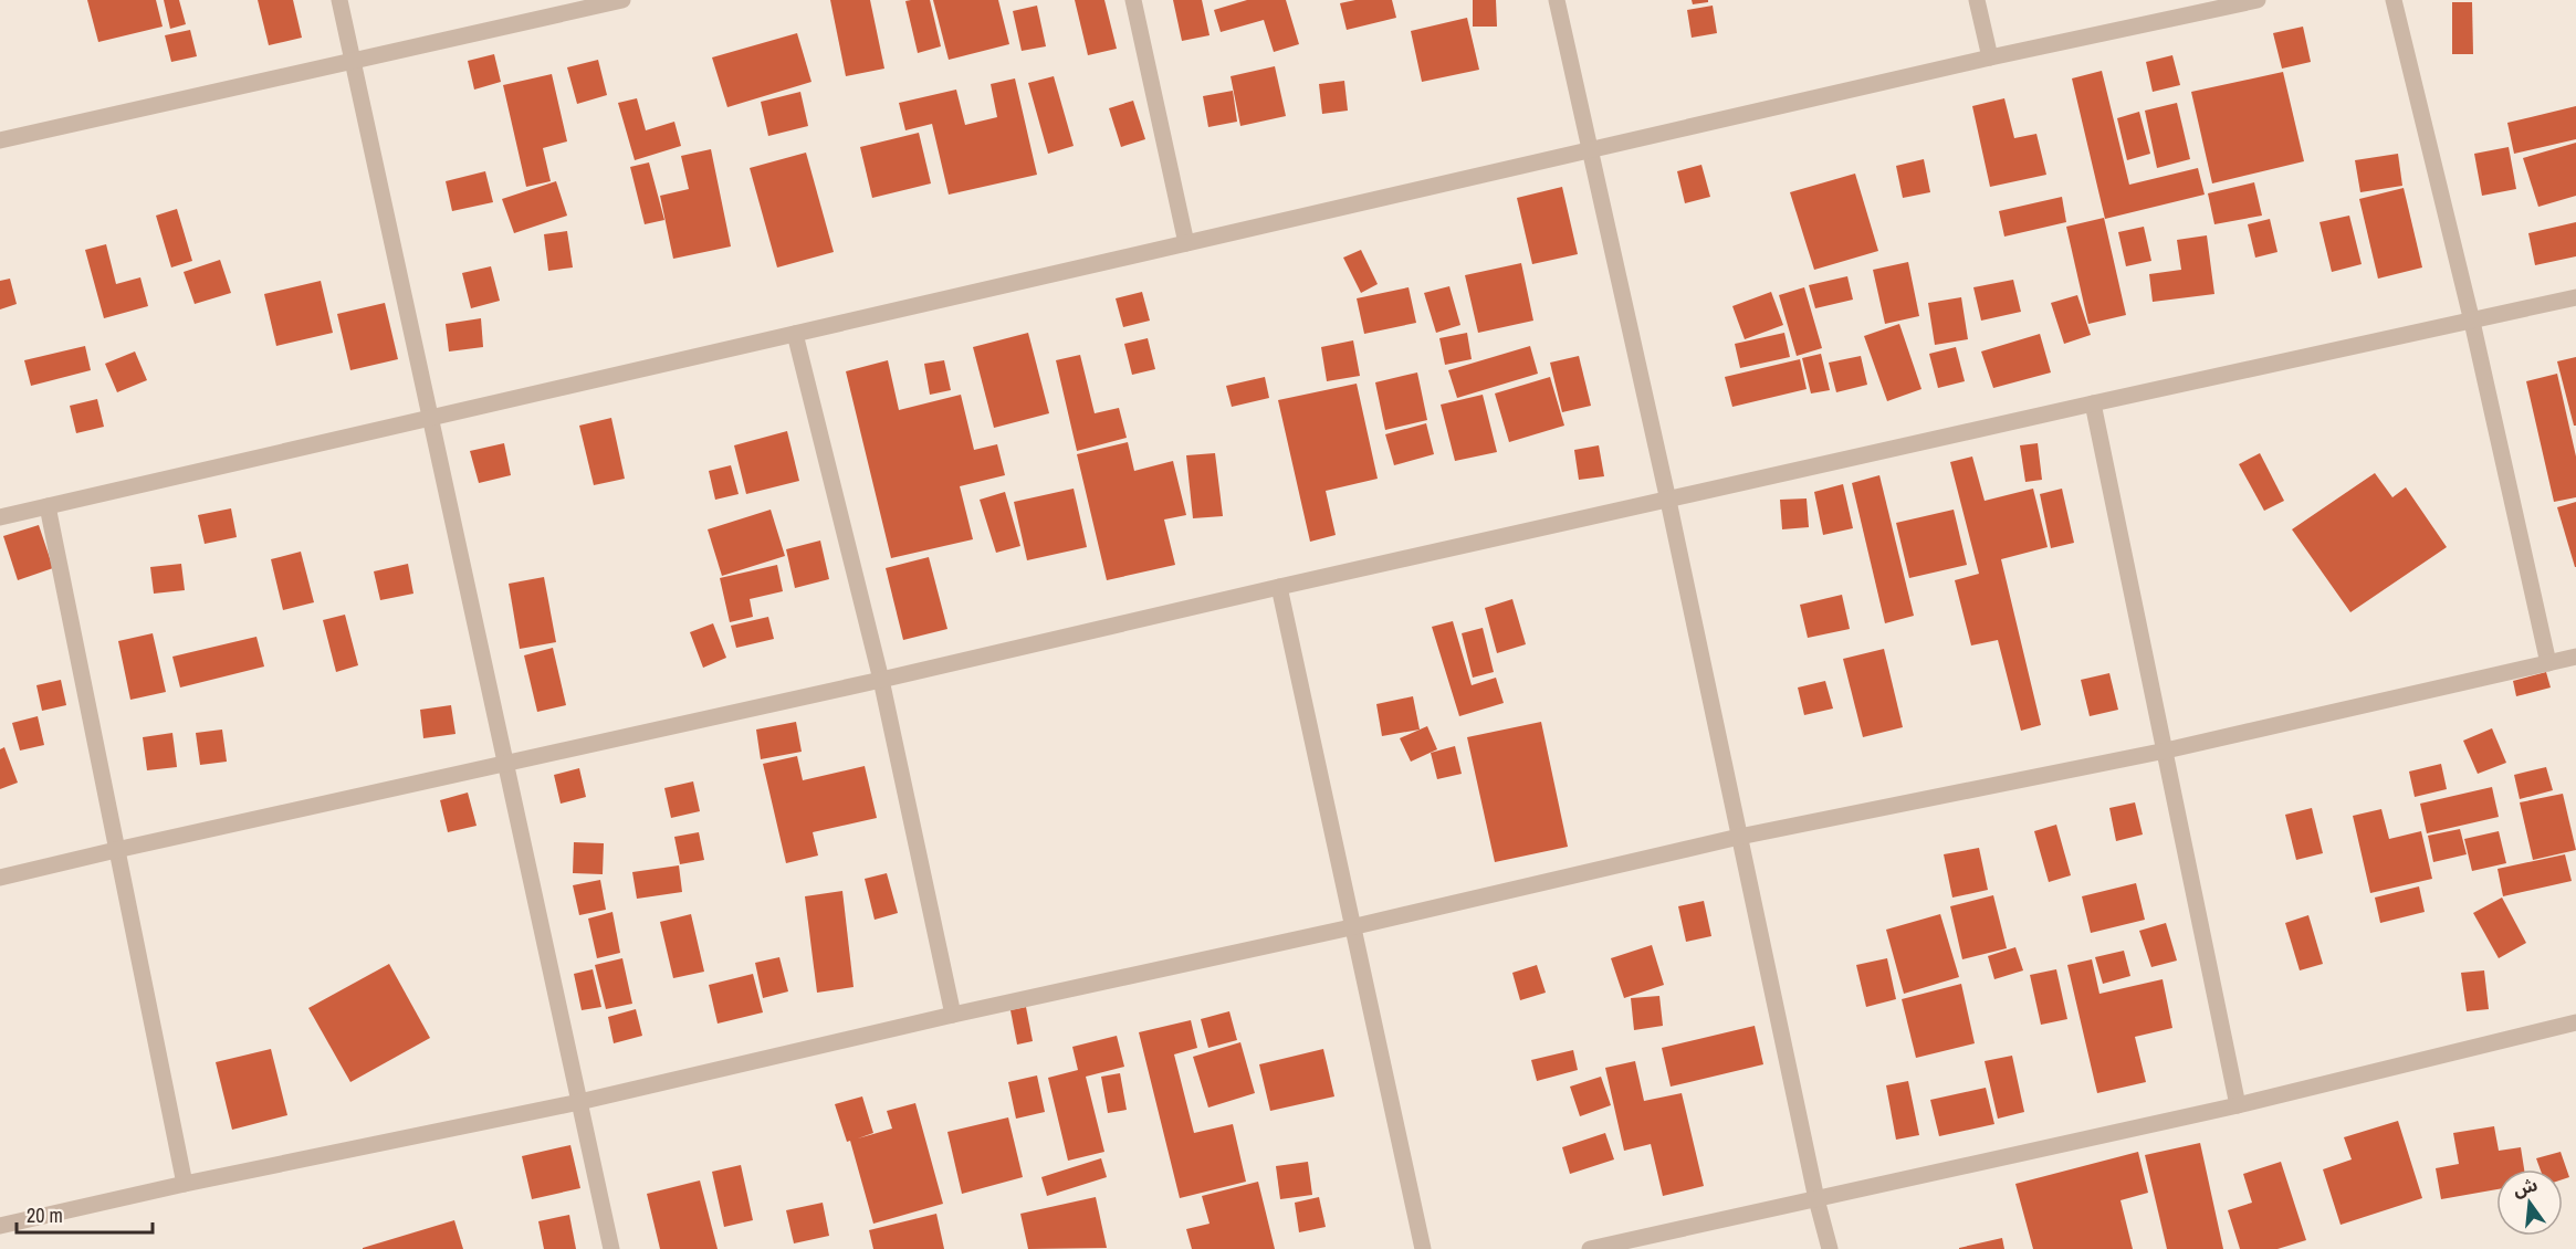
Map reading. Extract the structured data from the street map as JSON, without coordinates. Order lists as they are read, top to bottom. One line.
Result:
{"scale_bar":"20 m","north":"top"}
